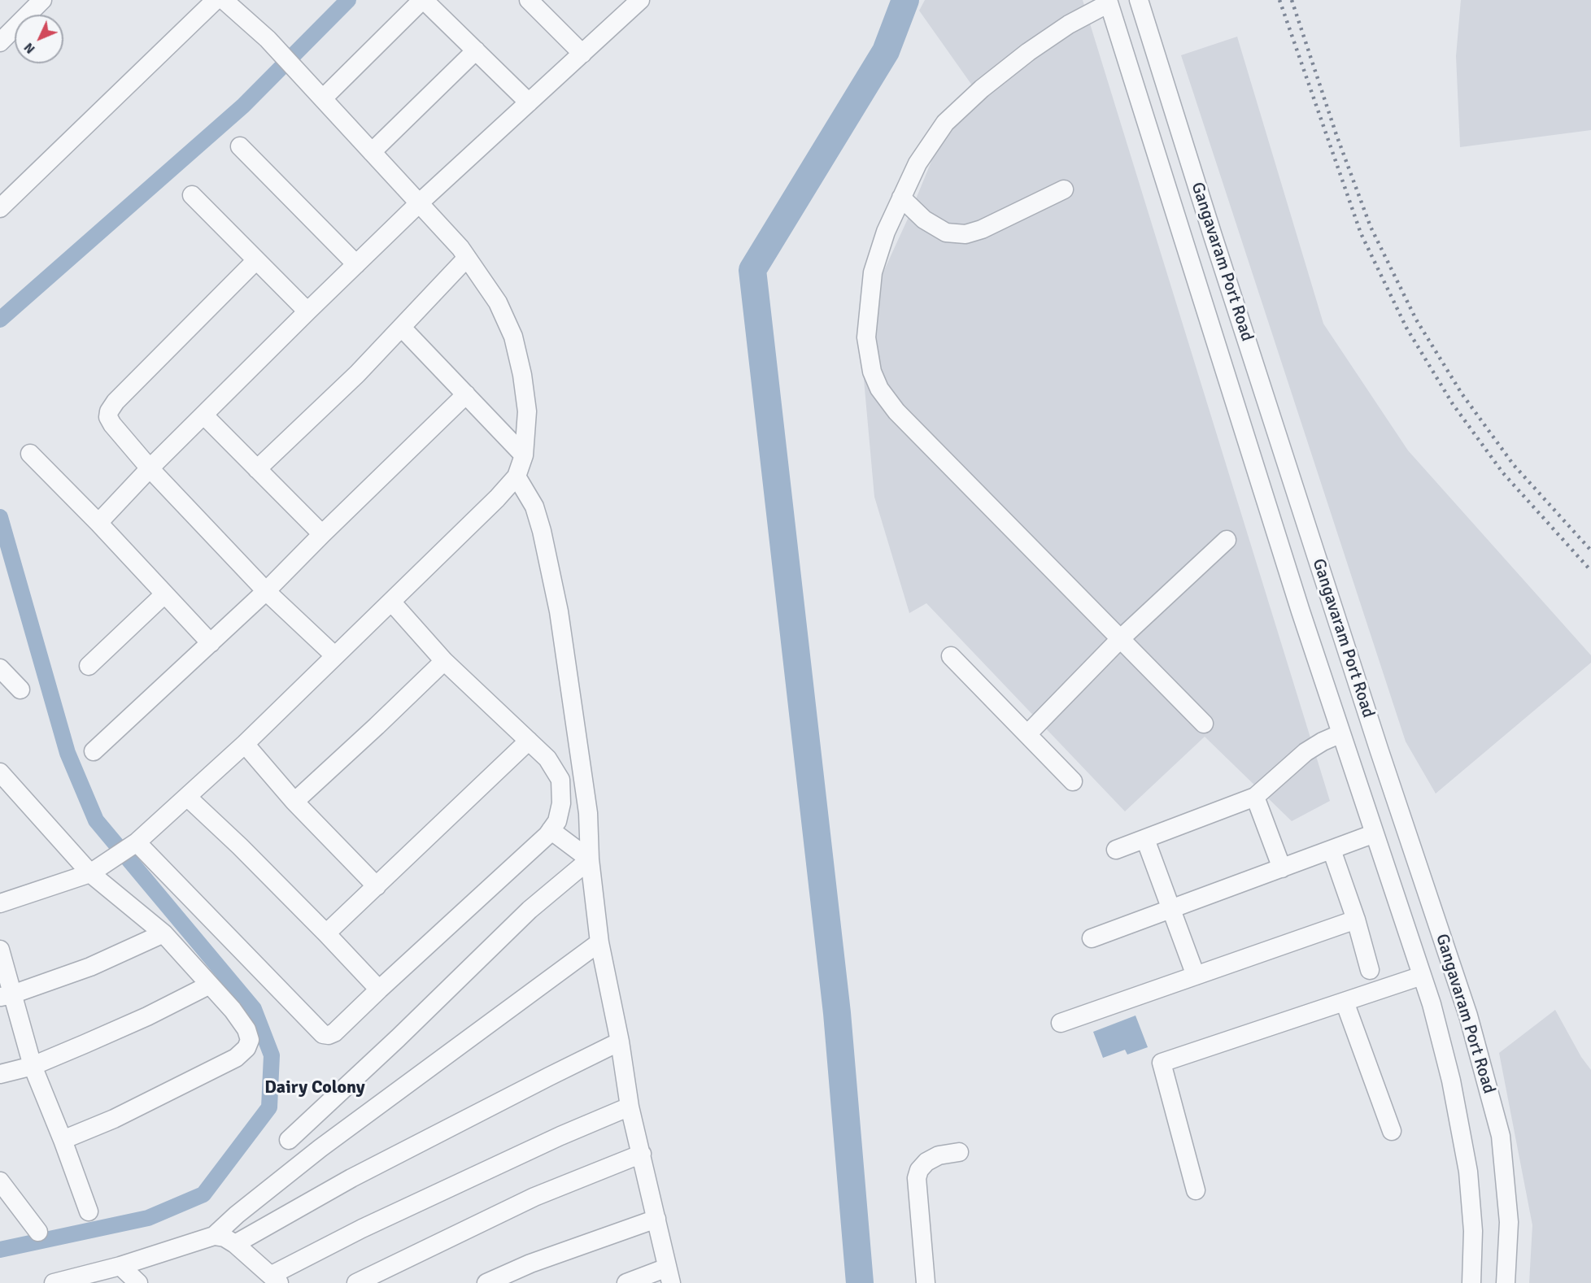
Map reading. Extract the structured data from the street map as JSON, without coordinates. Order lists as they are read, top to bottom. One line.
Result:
{"streets":{"street":["Gangavaram Port Road"]},"districts":["Dairy Colony"],"north":"bottom left"}
